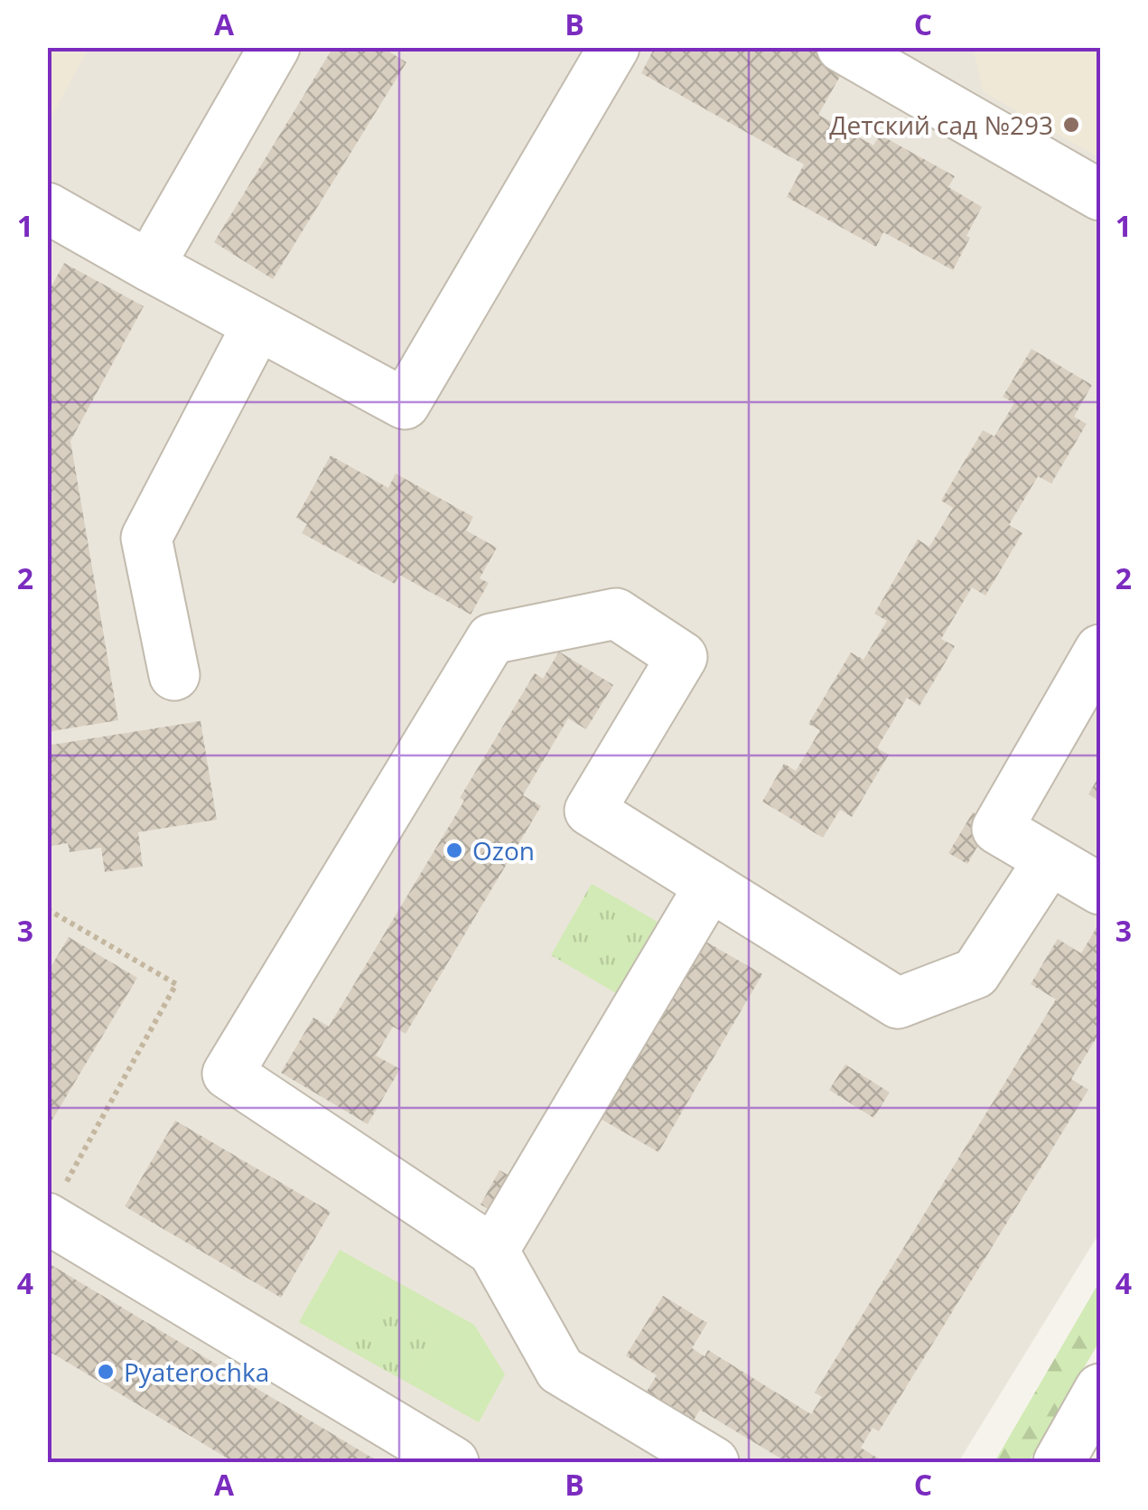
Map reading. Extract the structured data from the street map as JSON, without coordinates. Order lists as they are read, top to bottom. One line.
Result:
{"places":["Детский сад №293","Ozon","Pyaterochka"],"grid":{"columns":["A","B","C"],"rows":["1","2","3","4"]}}
